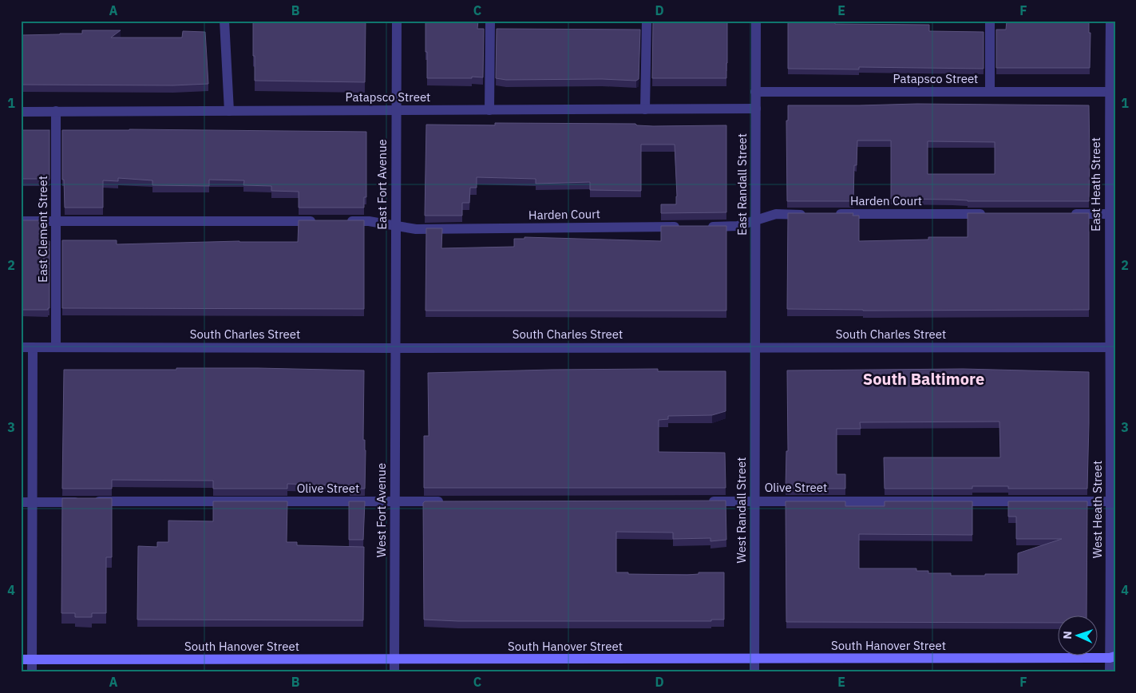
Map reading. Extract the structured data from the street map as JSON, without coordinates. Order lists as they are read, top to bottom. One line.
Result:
{"streets":{"main road":["South Hanover Street"],"street":["Patapsco Street","East Fort Avenue","East Randall Street","East Heath Street","Harden Court","East Clement Street","South Charles Street","Olive Street","West Heath Street","West Fort Avenue","West Randall Street"]},"crossings":[["Patapsco Street","East Fort Avenue"],["Patapsco Street","East Randall Street"],["Patapsco Street","East Heath Street"],["Patapsco Street","East Clement Street"],["East Fort Avenue","Harden Court"],["East Fort Avenue","South Charles Street"],["East Fort Avenue","West Fort Avenue"],["East Randall Street","South Charles Street"],["East Randall Street","West Randall Street"],["East Heath Street","South Charles Street"],["East Heath Street","West Heath Street"],["East Clement Street","South Charles Street"],["South Charles Street","West Heath Street"],["South Charles Street","West Fort Avenue"],["South Charles Street","West Randall Street"],["Olive Street","West Heath Street"],["Olive Street","West Fort Avenue"],["Olive Street","West Randall Street"],["West Heath Street","South Hanover Street"],["West Fort Avenue","South Hanover Street"],["West Randall Street","South Hanover Street"]],"districts":["South Baltimore"],"north":"left","grid":{"columns":["A","B","C","D","E","F"],"rows":["1","2","3","4"]}}
